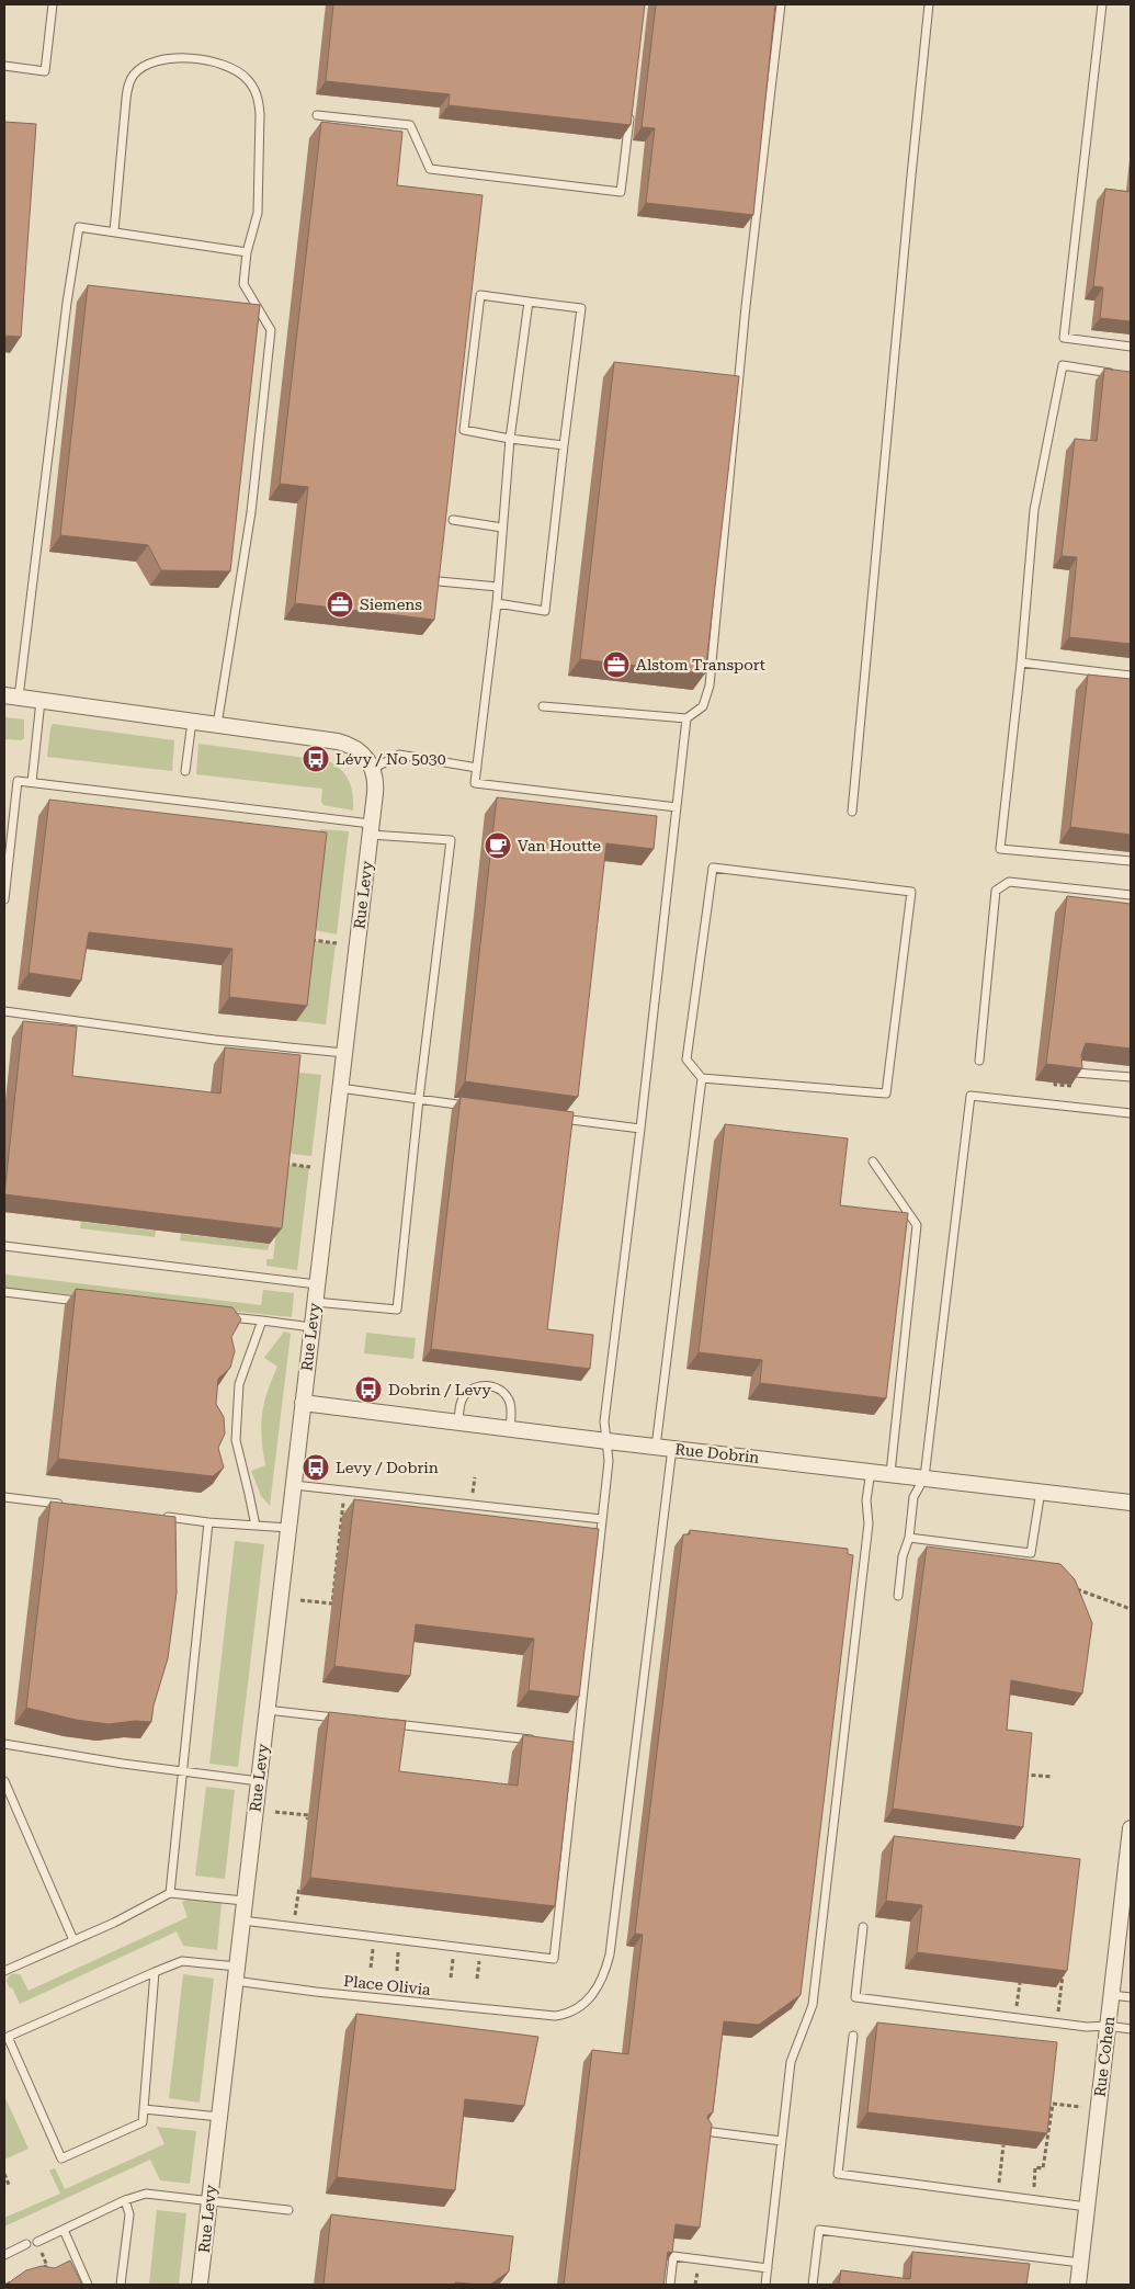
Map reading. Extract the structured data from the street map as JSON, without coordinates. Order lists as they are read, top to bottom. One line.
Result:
{"streets":{"street":["Rue Levy","Rue Dobrin","Rue Cohen"],"lane":["Place Olivia"]},"crossings":[["Rue Levy","Rue Dobrin"],["Rue Levy","Place Olivia"],["Rue Dobrin","Place Olivia"]],"places":{"office":["Siemens","Alstom Transport"],"bus stop":["Lévy / No 5030","Dobrin / Levy","Levy / Dobrin"],"cafe":["Van Houtte"]}}
